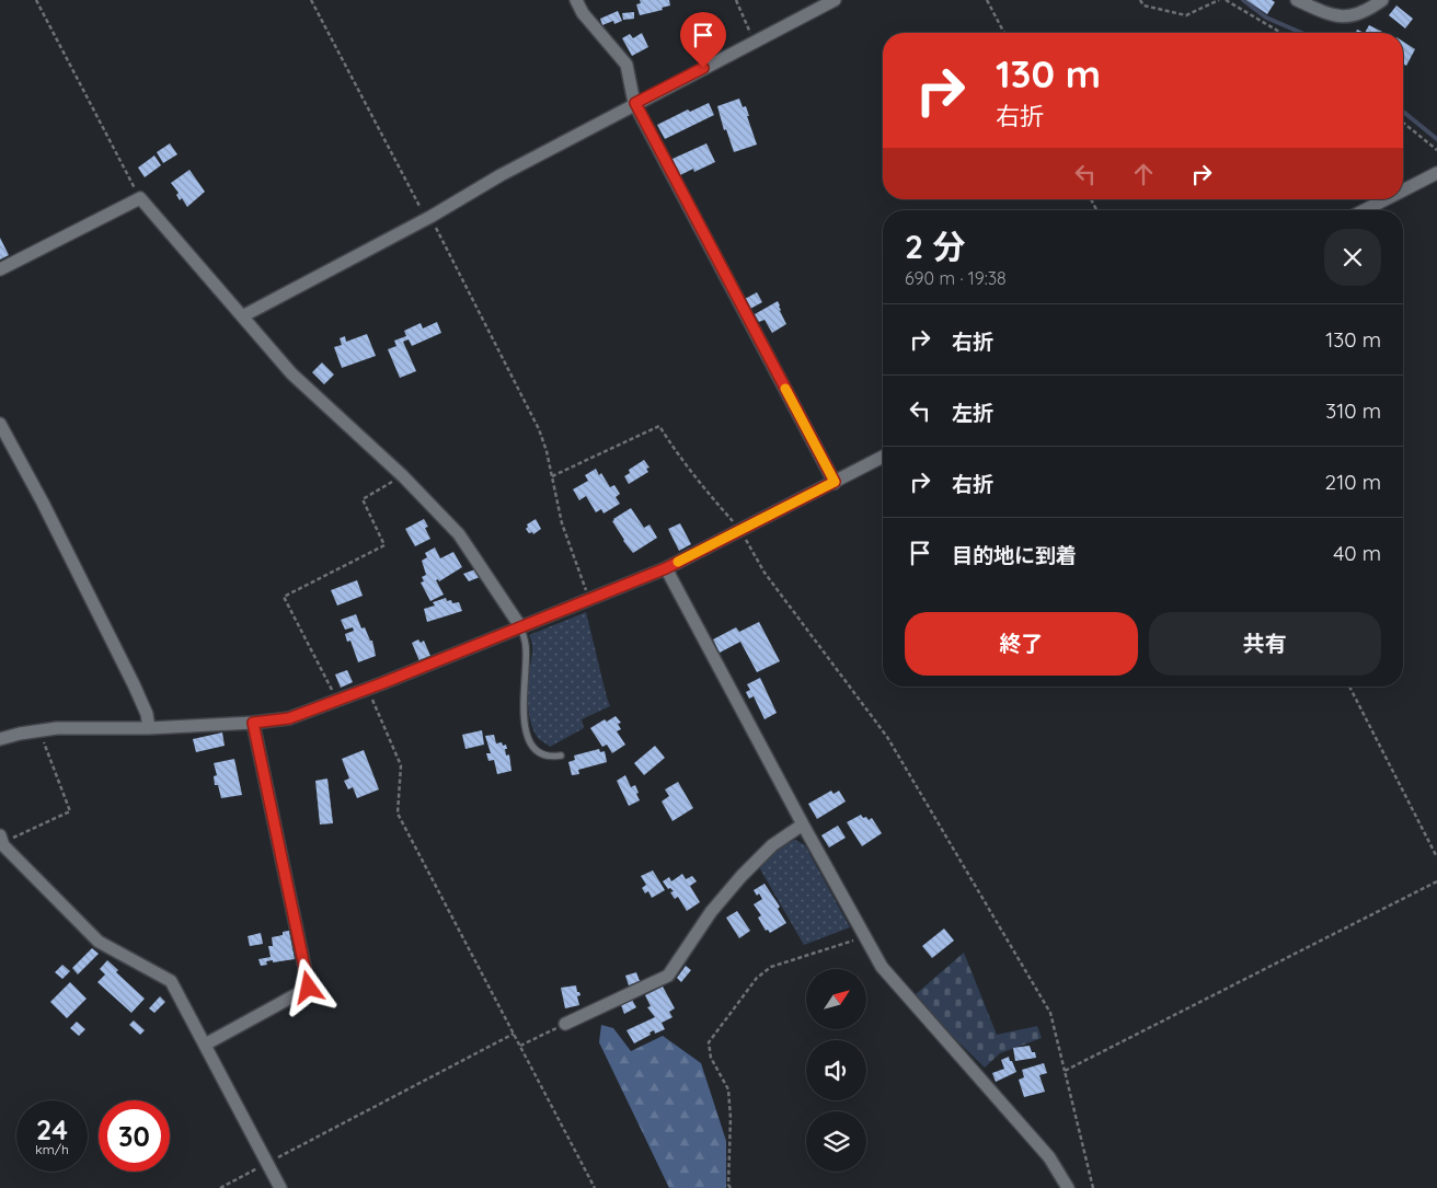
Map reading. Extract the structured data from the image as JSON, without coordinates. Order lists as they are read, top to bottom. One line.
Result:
{"north":"top right","page":{"turn":["130 m","右折"],"heading":["2 分","690 m · 19:38"],"list":[{"name":"右折","value":"130 m"},{"name":"左折","value":"310 m"},{"name":"右折","value":"210 m"},{"name":"目的地に到着","value":"40 m"}],"buttons":["終了","共有"],"speed":"24 km/h","limit":"30"}}
